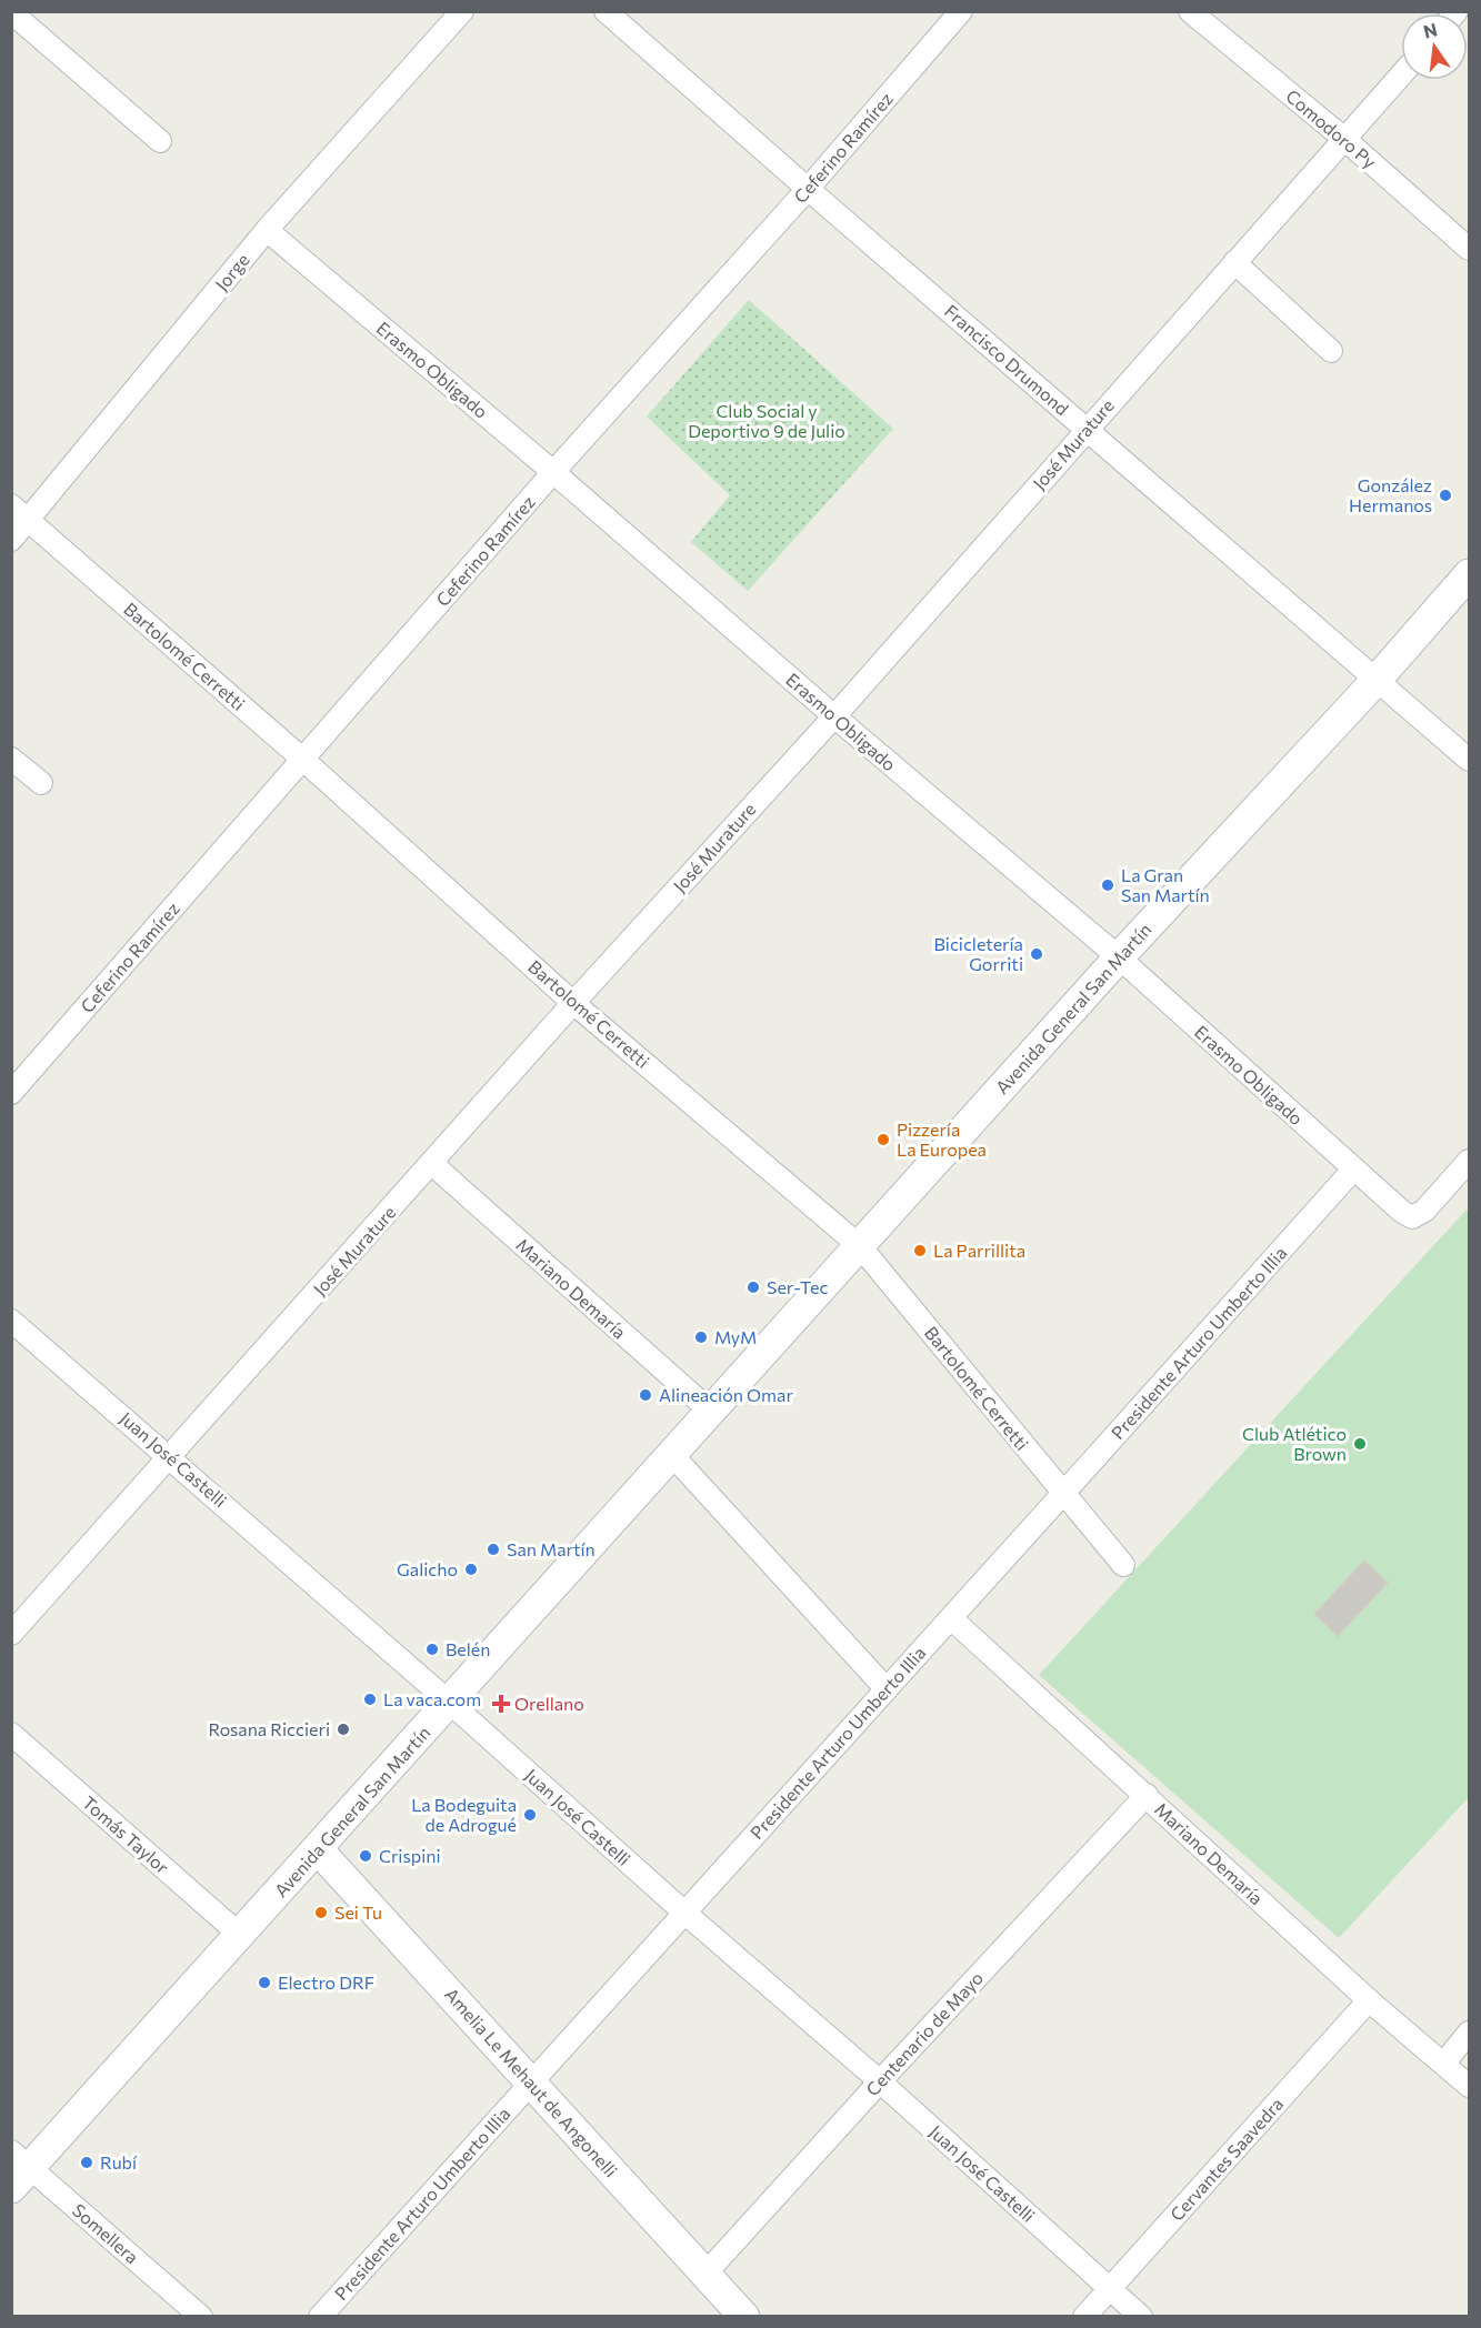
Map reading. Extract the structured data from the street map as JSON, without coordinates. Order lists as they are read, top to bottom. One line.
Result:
{"streets":{"main road":["Avenida General San Martín","Amelia Le Mehaut de Angonelli"],"street":["Comodoro Py","Ceferino Ramírez","Jorge","Francisco Drumond","Erasmo Obligado","José Murature","Bartolomé Cerretti","Mariano Demaría","Presidente Arturo Umberto Illia","Juan José Castelli","Tomás Taylor","Centenario de Mayo","Cervantes Saavedra","Somellera"]},"crossings":[["Comodoro Py","José Murature"],["Ceferino Ramírez","Francisco Drumond"],["Ceferino Ramírez","Erasmo Obligado"],["Ceferino Ramírez","Bartolomé Cerretti"],["Jorge","Erasmo Obligado"],["Jorge","Bartolomé Cerretti"],["Francisco Drumond","José Murature"],["Francisco Drumond","Avenida General San Martín"],["Erasmo Obligado","José Murature"],["Erasmo Obligado","Avenida General San Martín"],["Erasmo Obligado","Presidente Arturo Umberto Illia"],["José Murature","Bartolomé Cerretti"],["José Murature","Mariano Demaría"],["José Murature","Juan José Castelli"],["Bartolomé Cerretti","Avenida General San Martín"],["Bartolomé Cerretti","Presidente Arturo Umberto Illia"],["Avenida General San Martín","Mariano Demaría"],["Avenida General San Martín","Juan José Castelli"],["Avenida General San Martín","Tomás Taylor"],["Avenida General San Martín","Amelia Le Mehaut de Angonelli"],["Avenida General San Martín","Somellera"],["Mariano Demaría","Presidente Arturo Umberto Illia"],["Mariano Demaría","Centenario de Mayo"],["Mariano Demaría","Cervantes Saavedra"],["Presidente Arturo Umberto Illia","Juan José Castelli"],["Presidente Arturo Umberto Illia","Amelia Le Mehaut de Angonelli"],["Juan José Castelli","Centenario de Mayo"],["Juan José Castelli","Cervantes Saavedra"],["Centenario de Mayo","Amelia Le Mehaut de Angonelli"]],"parks":["Club Social y Deportivo 9 de Julio"],"places":{"other":["González Hermanos","La Gran San Martín","Bicicletería Gorriti","Pizzería La Europea","La Parrillita","Ser-Tec","MyM","Alineación Omar","Club Atlético Brown","San Martín","Galicho","Belén","La vaca.com","Rosana Riccieri","La Bodeguita de Adrogué","Crispini","Sei Tu","Electro DRF","Rubí"],"health":["Orellano"]},"north":"top"}
